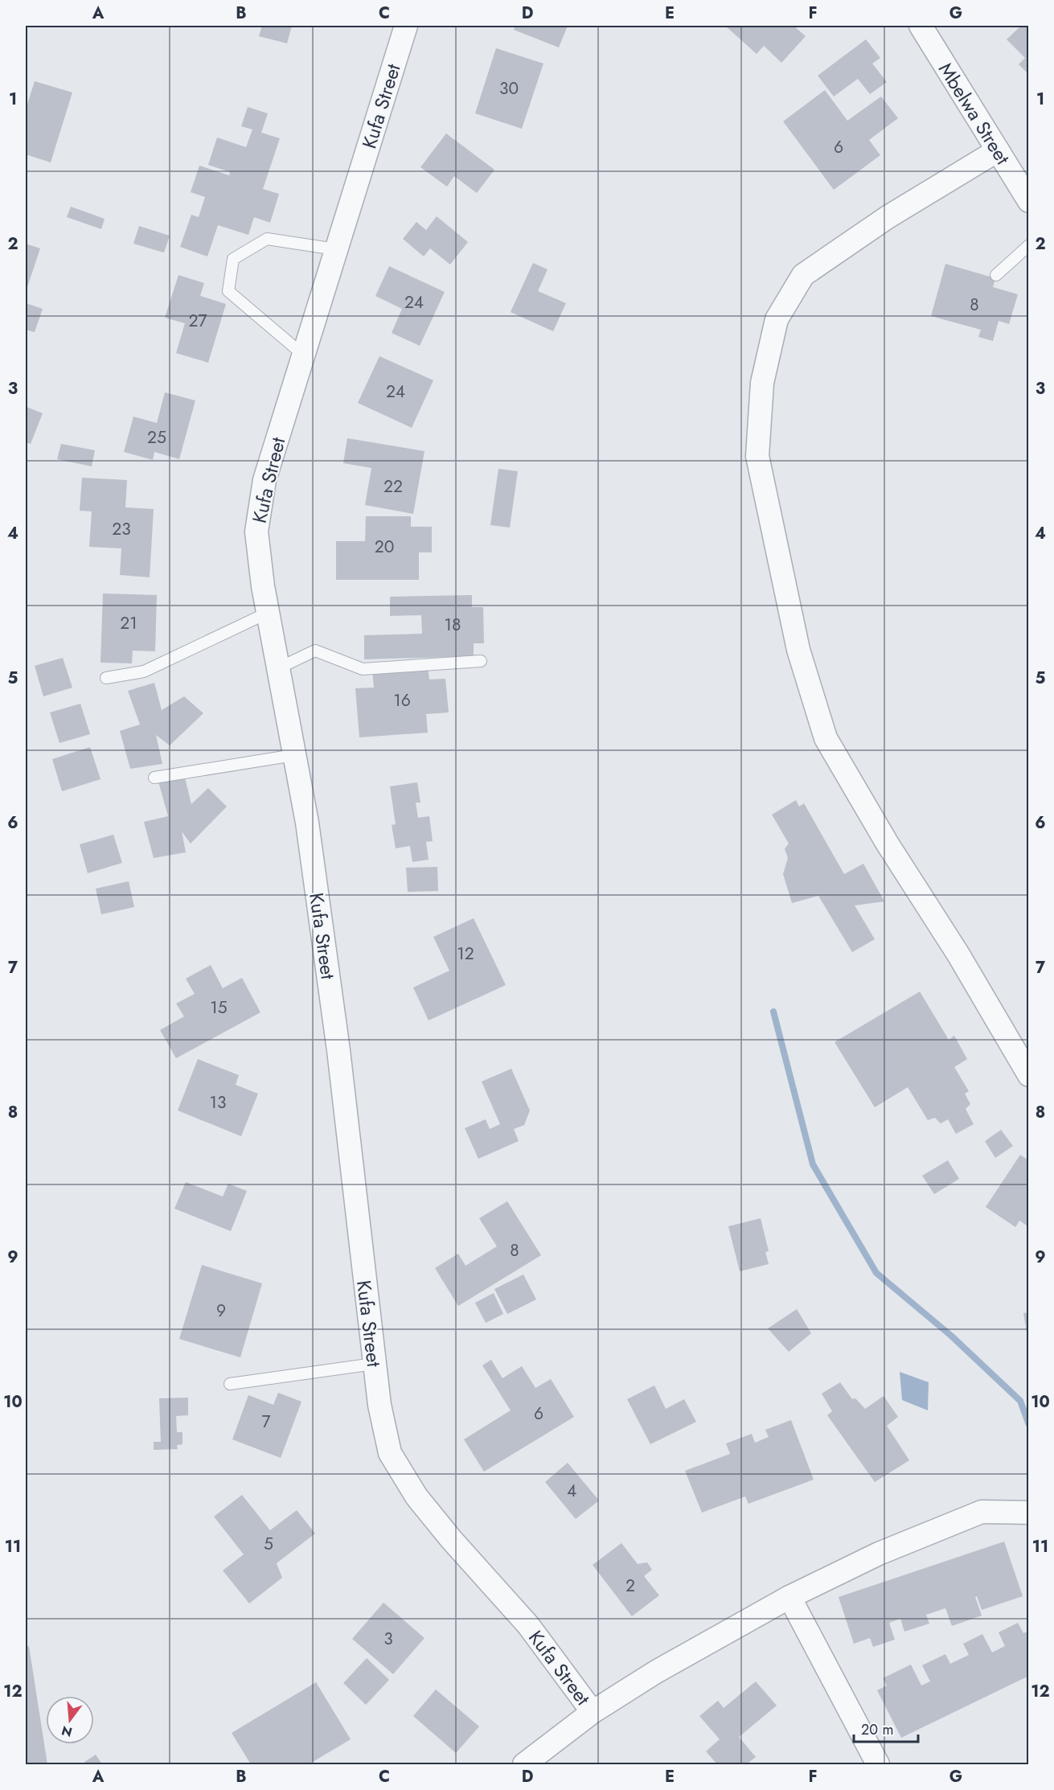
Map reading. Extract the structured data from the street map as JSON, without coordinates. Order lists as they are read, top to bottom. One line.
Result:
{"streets":{"street":["Kufa Street","Mbelwa Street"]},"house_numbers":["30","6","24","8","27","24","25","22","23","20","21","18","16","12","15","13","8","9","6","7","4","5","2","3"],"scale_bar":"20 m","north":"bottom","grid":{"columns":["A","B","C","D","E","F","G"],"rows":["1","2","3","4","5","6","7","8","9","10","11","12"]}}
